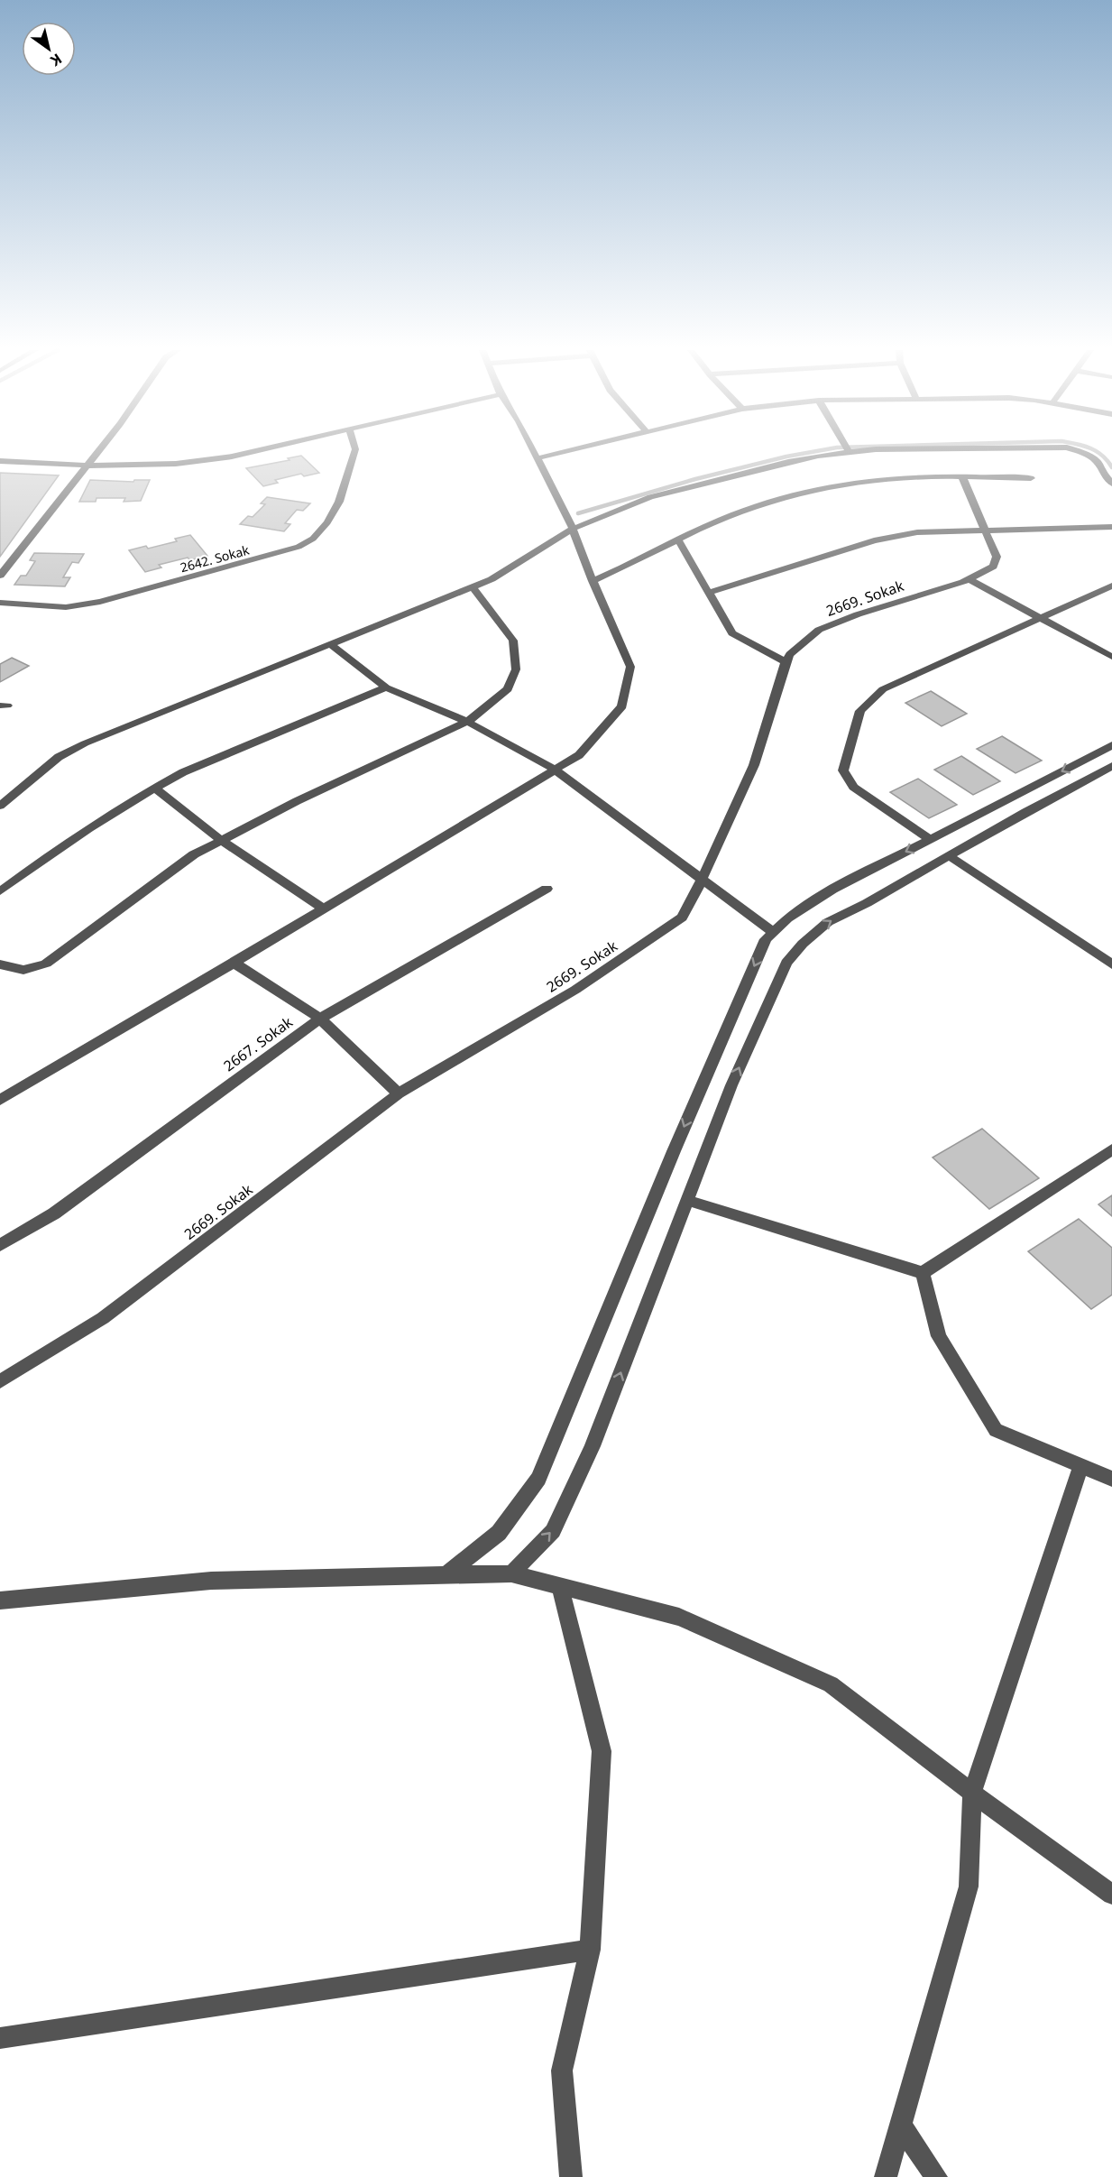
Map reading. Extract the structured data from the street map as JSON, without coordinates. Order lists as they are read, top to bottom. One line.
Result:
{"streets":{"street":["2642. Sokak","2669. Sokak","2667. Sokak"]},"north":"bottom right"}
